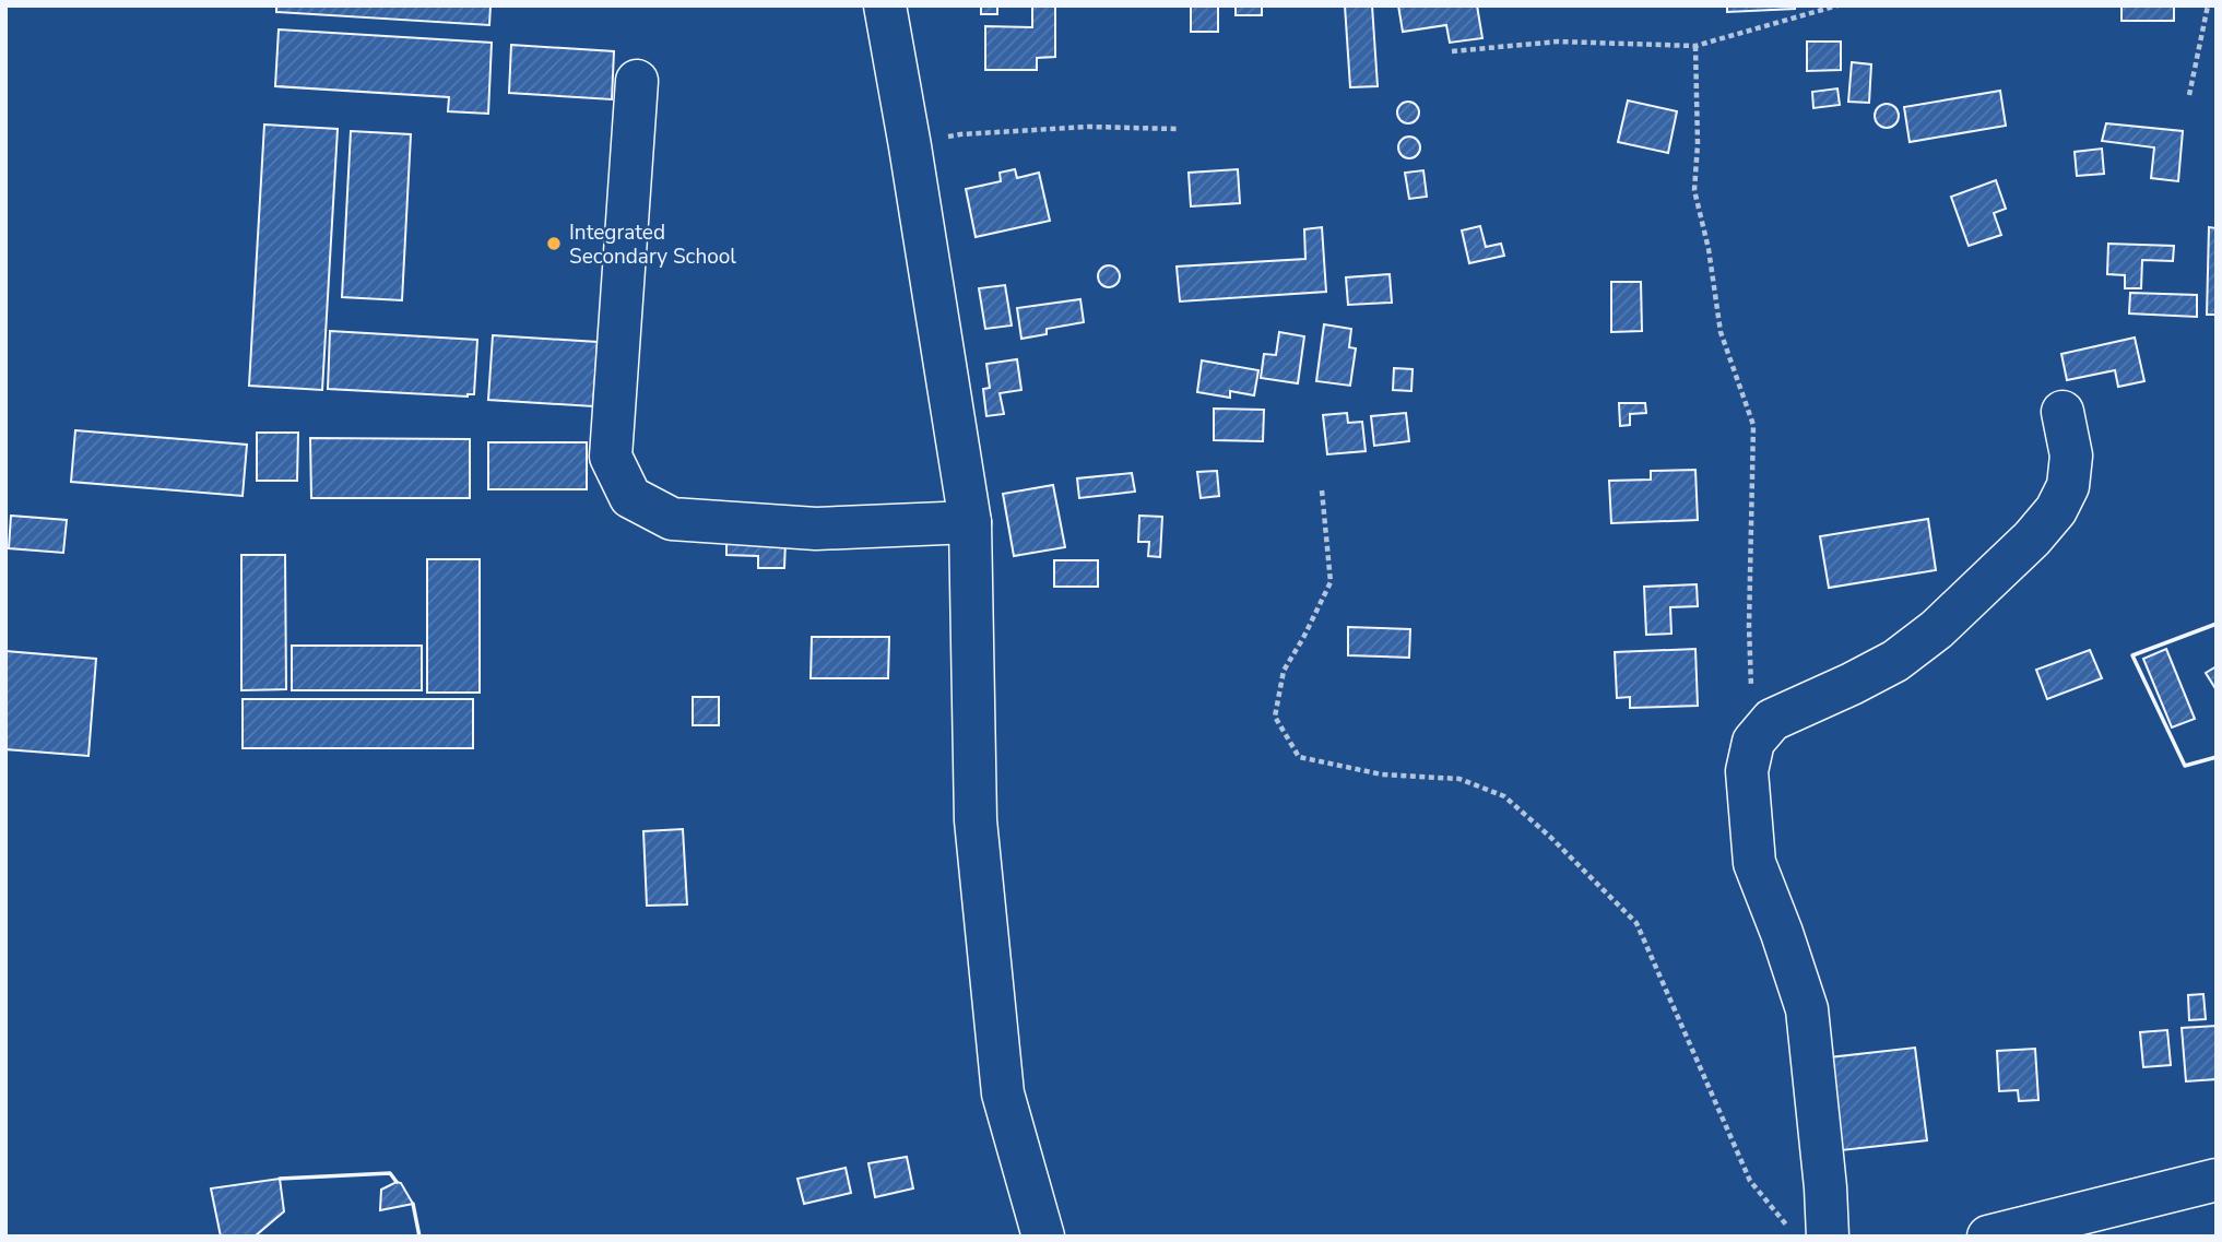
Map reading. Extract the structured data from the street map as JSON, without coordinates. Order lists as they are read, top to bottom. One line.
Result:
{"places":["Integrated Secondary School"]}
